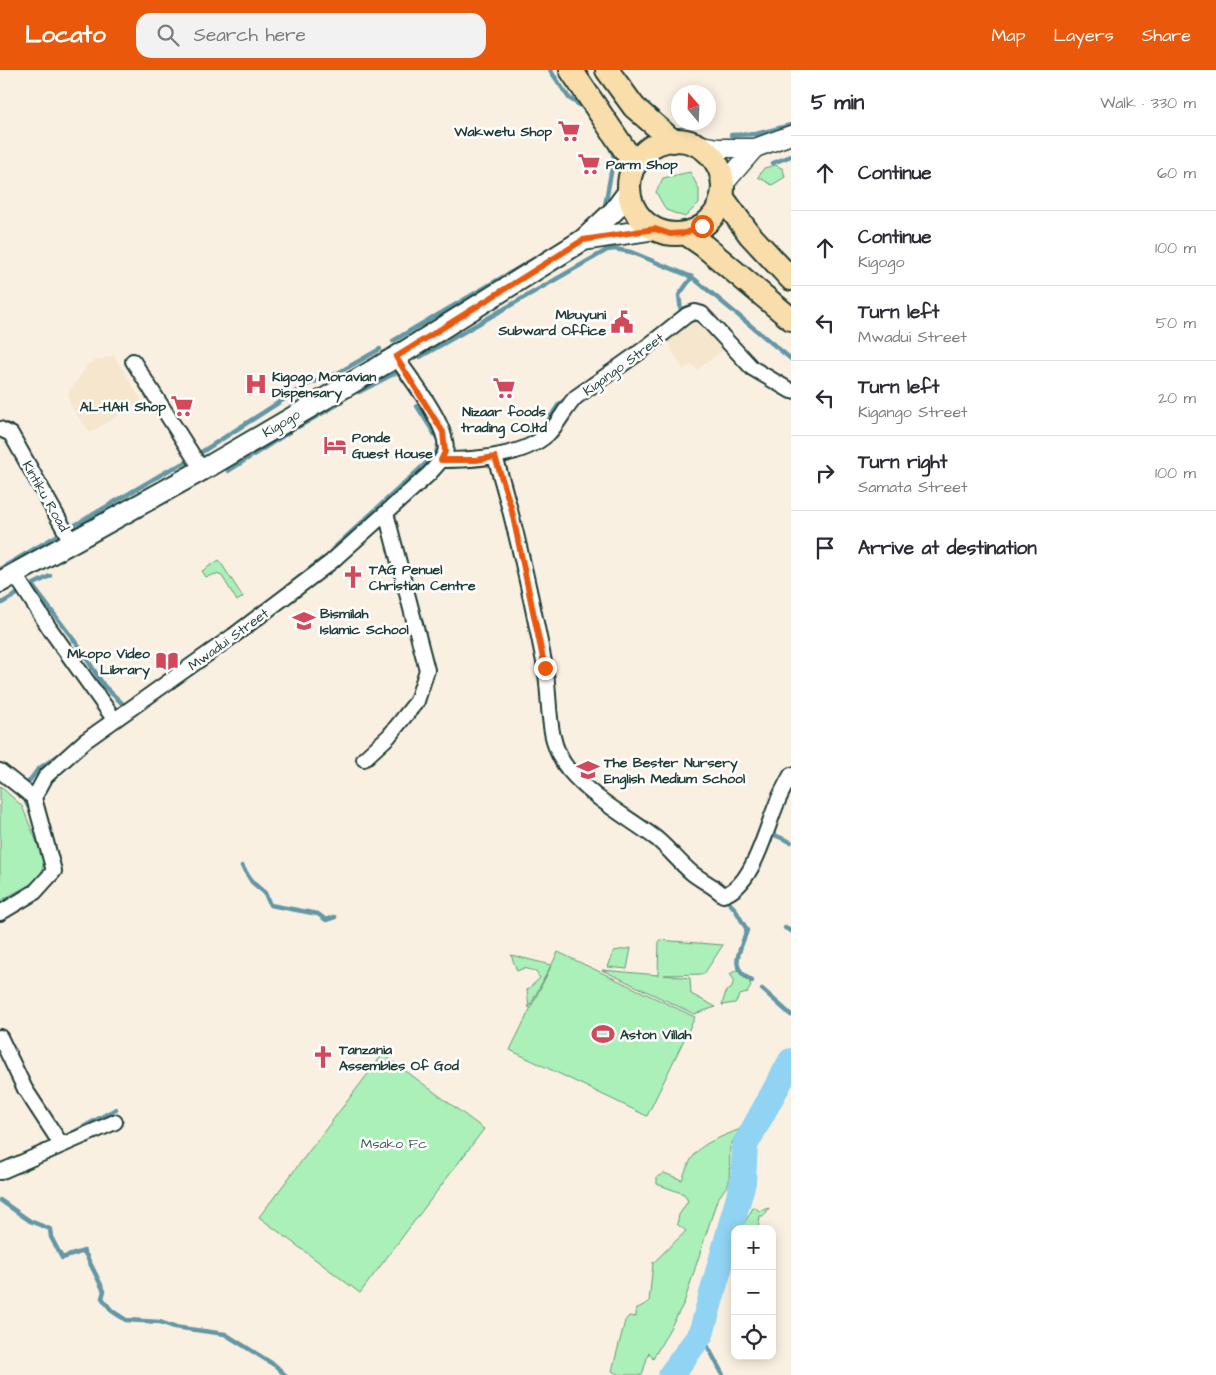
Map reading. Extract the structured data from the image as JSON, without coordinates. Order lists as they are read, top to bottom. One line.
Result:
{"streets":{"main road":["Kigogo"],"street":["Kigango Street","Kintiku Road","Mwadui Street"]},"crossings":[["Kigango Street","Mwadui Street"],["Kigogo","Kintiku Road"]],"parks":["Msako Fc"],"places":{"supermarket":["Wakwetu Shop","Parm Shop","Nizaar foods trading CO.ltd","AL-HAH Shop"],"public building":["Mbuyuni Subward Office"],"hospital":["Kigogo Moravian Dispensary"],"hotel":["Ponde Guest House"],"church":["TAG Penuel Christian Centre","Tanzania Assembles Of God"],"school or university":["Bismilah Islamic School","The Bester Nursery English Medium School"],"library":["Mkopo Video Library"],"sports":["Aston Villah"]},"north":"top","page":{"header":"Locato","search":"Search here","nav":["Map","Layers","Share"],"heading":["5 min","Walk · 330 m"],"list":[["Continue","60 m"],["Continue","Kigogo","100 m"],["Turn left","Mwadui Street","50 m"],["Turn left","Kigango Street","20 m"],["Turn right","Samata Street","100 m"],"Arrive at destination"],"map_buttons":["+","−"]}}
